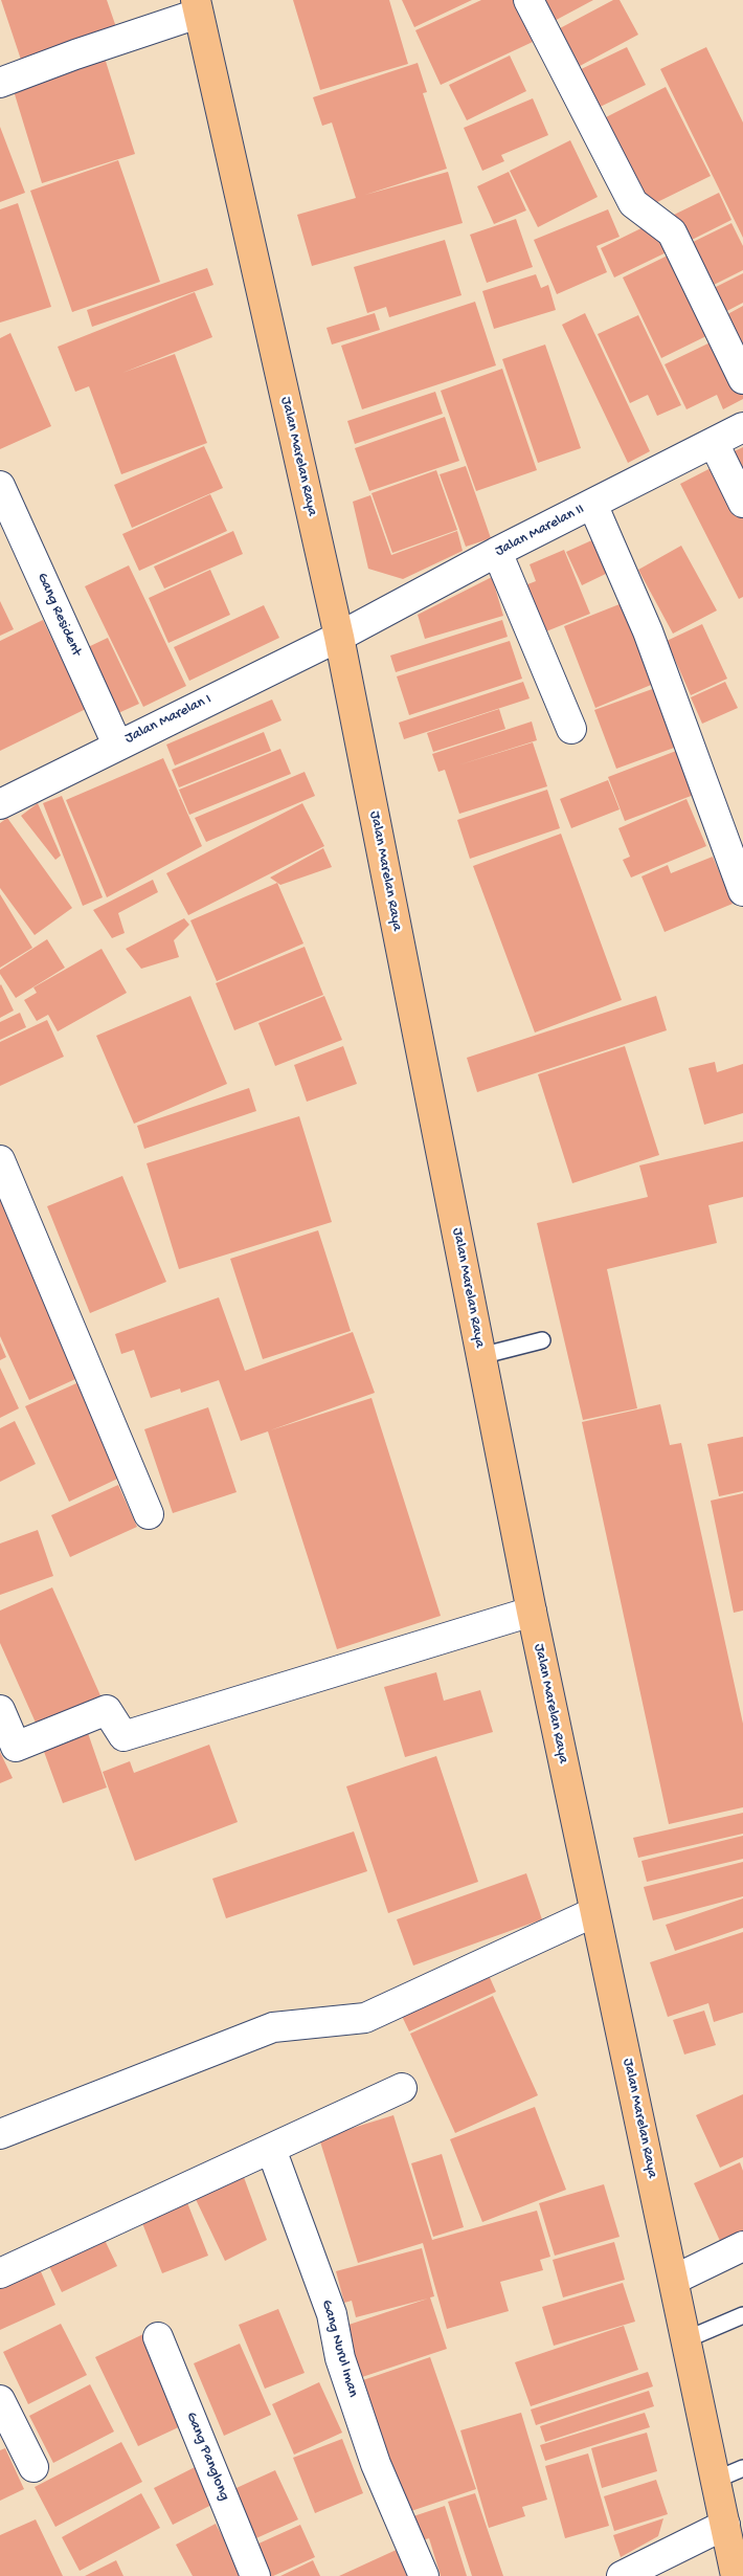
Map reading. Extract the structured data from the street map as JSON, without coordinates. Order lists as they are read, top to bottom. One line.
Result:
{"streets":{"main road":["Jalan Marelan Raya"],"street":["Jalan Marelan II","Gang Resident","Jalan Marelan I","Gang Nurul Iman","Gang Panglong"]},"crossings":[["Jalan Marelan Raya","Jalan Marelan II"],["Jalan Marelan Raya","Jalan Marelan I"],["Jalan Marelan II","Jalan Marelan I"],["Gang Resident","Jalan Marelan I"]]}
